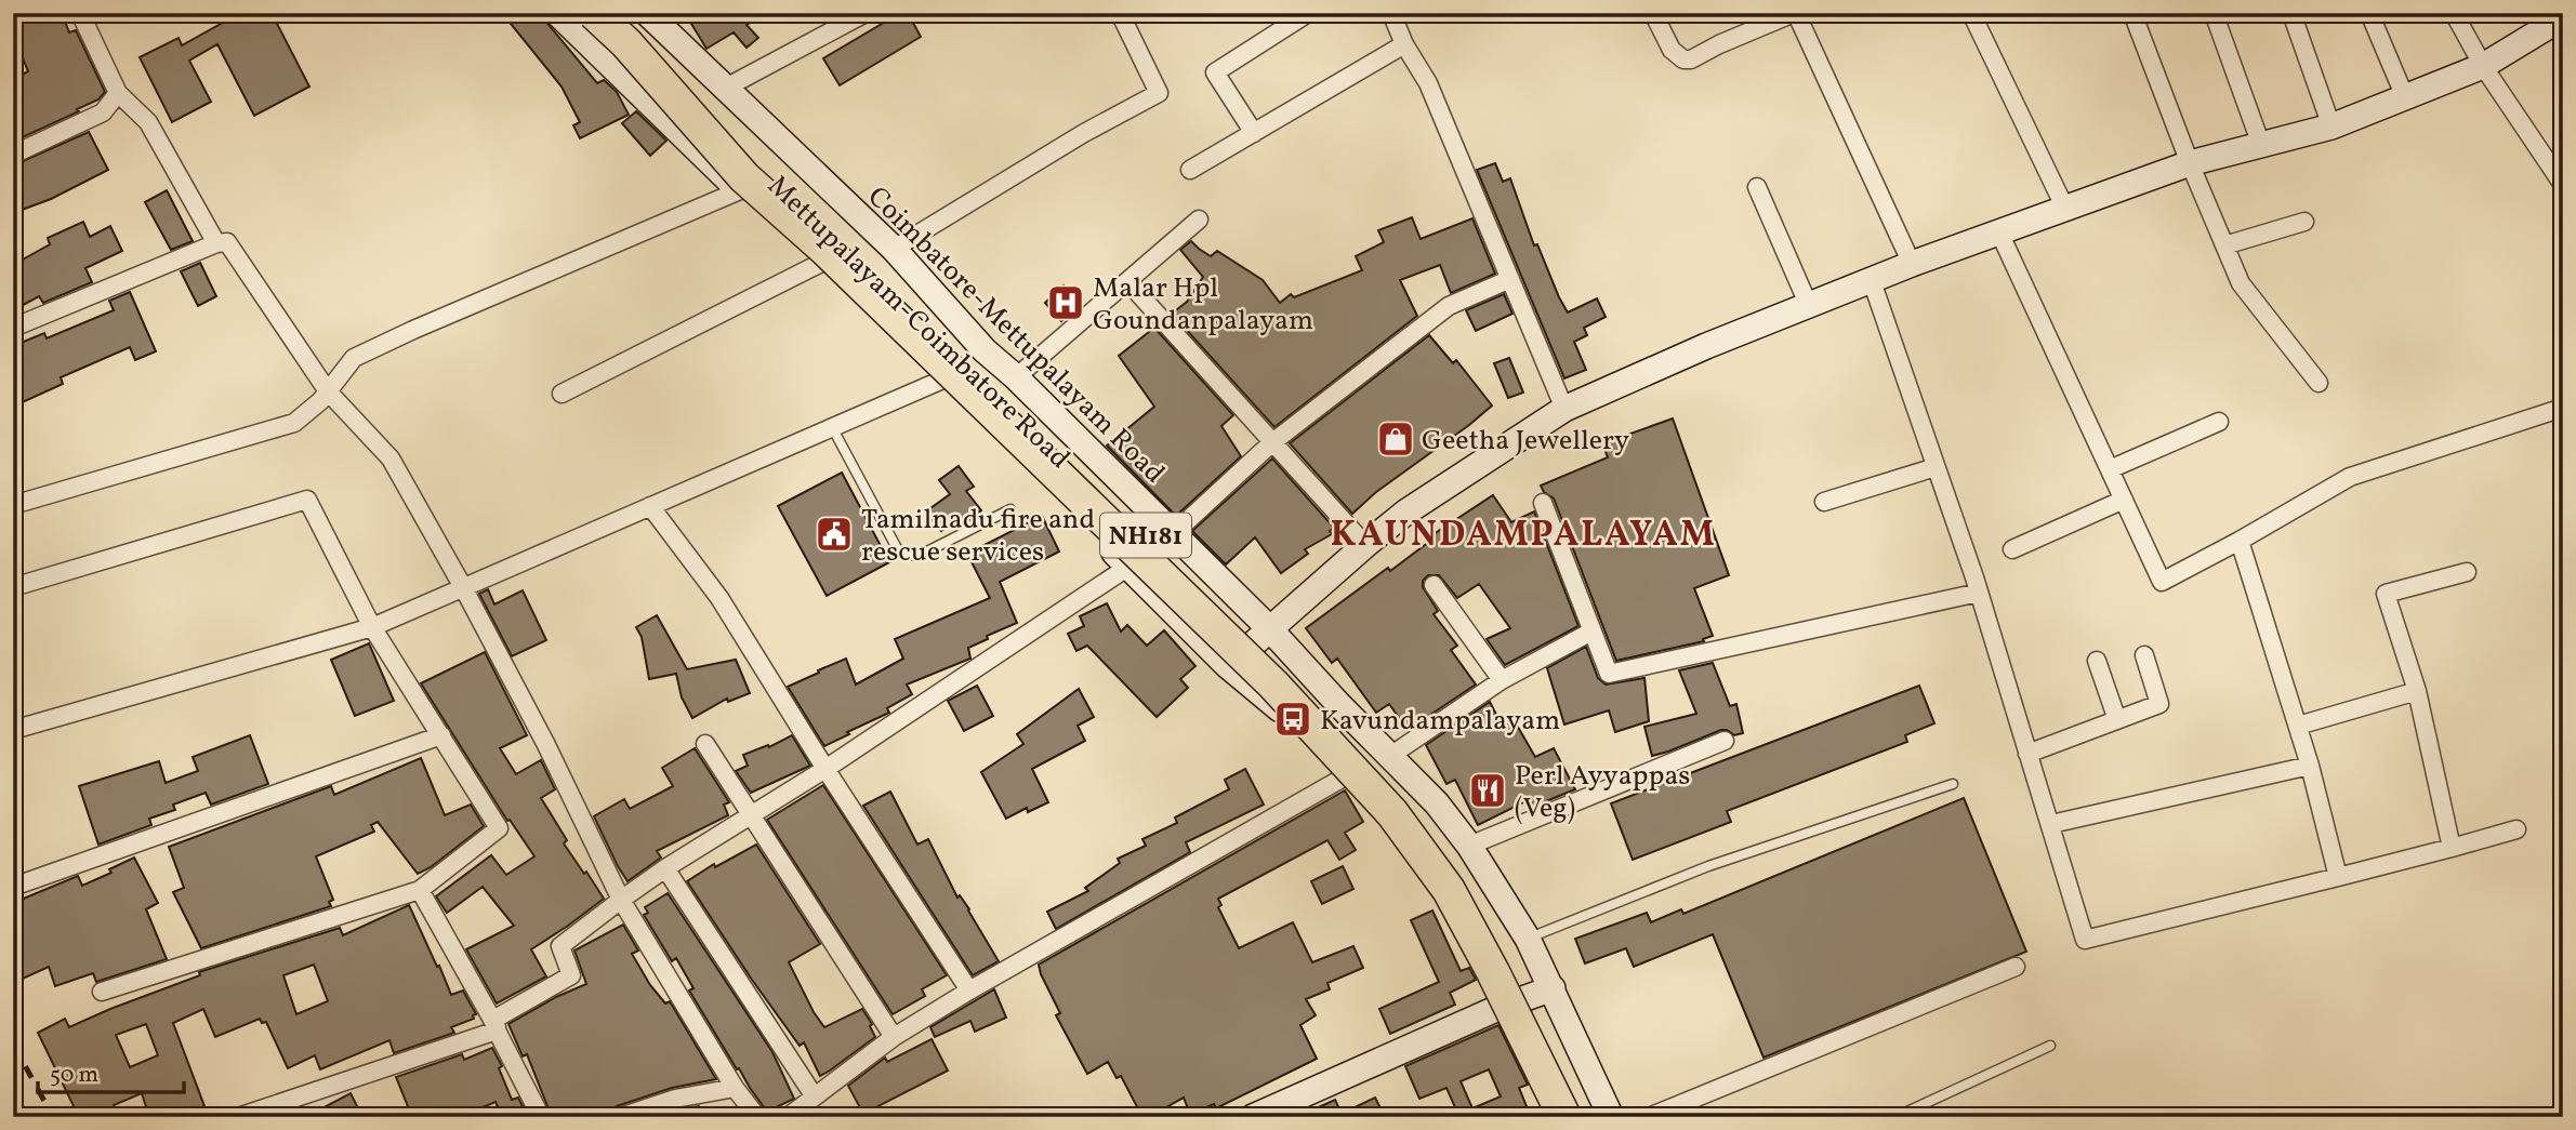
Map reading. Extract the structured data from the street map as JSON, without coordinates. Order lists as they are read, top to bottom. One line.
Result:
{"streets":{"highway":["NH181"],"main road":["Mettupalayam-Coimbatore Road","Coimbatore-Mettupalayam Road"]},"crossings":[["Coimbatore-Mettupalayam Road","NH181"]],"districts":["KAUNDAMPALAYAM"],"places":{"hospital":["Malar Hpl Goundanpalayam"],"shop":["Geetha Jewellery"],"public building":["Tamilnadu fire and rescue services"],"bus stop":["Kavundampalayam"],"restaurant":["Perl Ayyappas (Veg)"]},"scale_bar":"50 m"}
